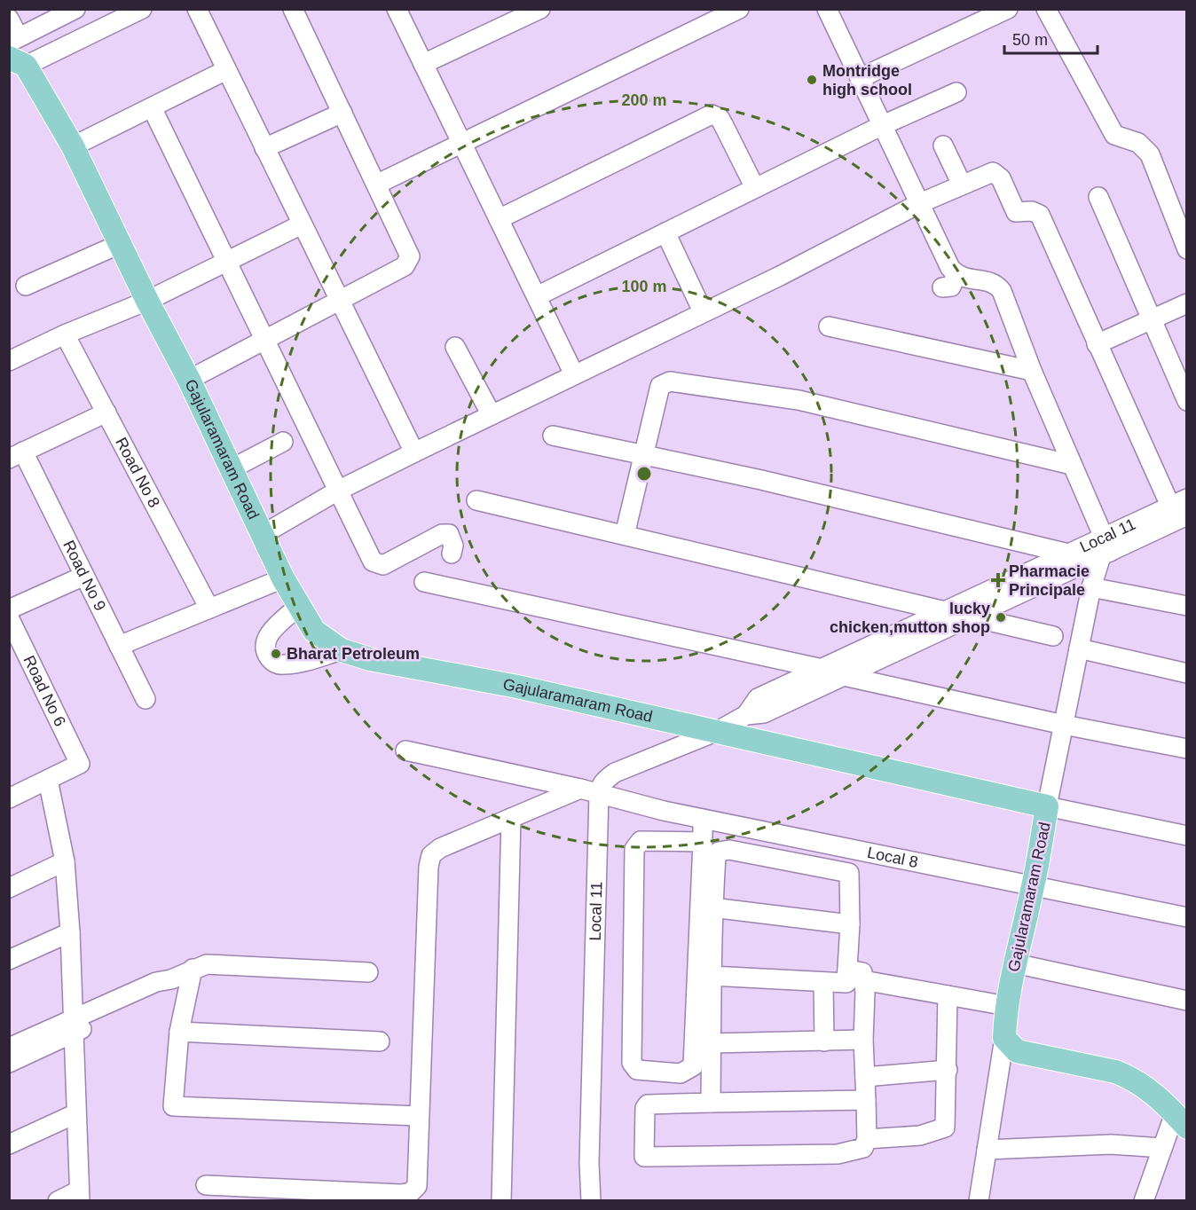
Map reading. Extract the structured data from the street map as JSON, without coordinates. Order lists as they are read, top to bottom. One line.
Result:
{"streets":{"main road":["Gajularamaram Road"],"street":["Road No 8","Local 11","Road No 9","Road No 6","Local 8"]},"crossings":[["Gajularamaram Road","Local 11"],["Gajularamaram Road","Local 8"],["Local 11","Local 8"]],"places":{"other":["Montridge high school","lucky chicken,mutton shop","Bharat Petroleum"],"health":["Pharmacie Principale"]},"scale_bar":"50 m","rings":["200 m","100 m"]}
